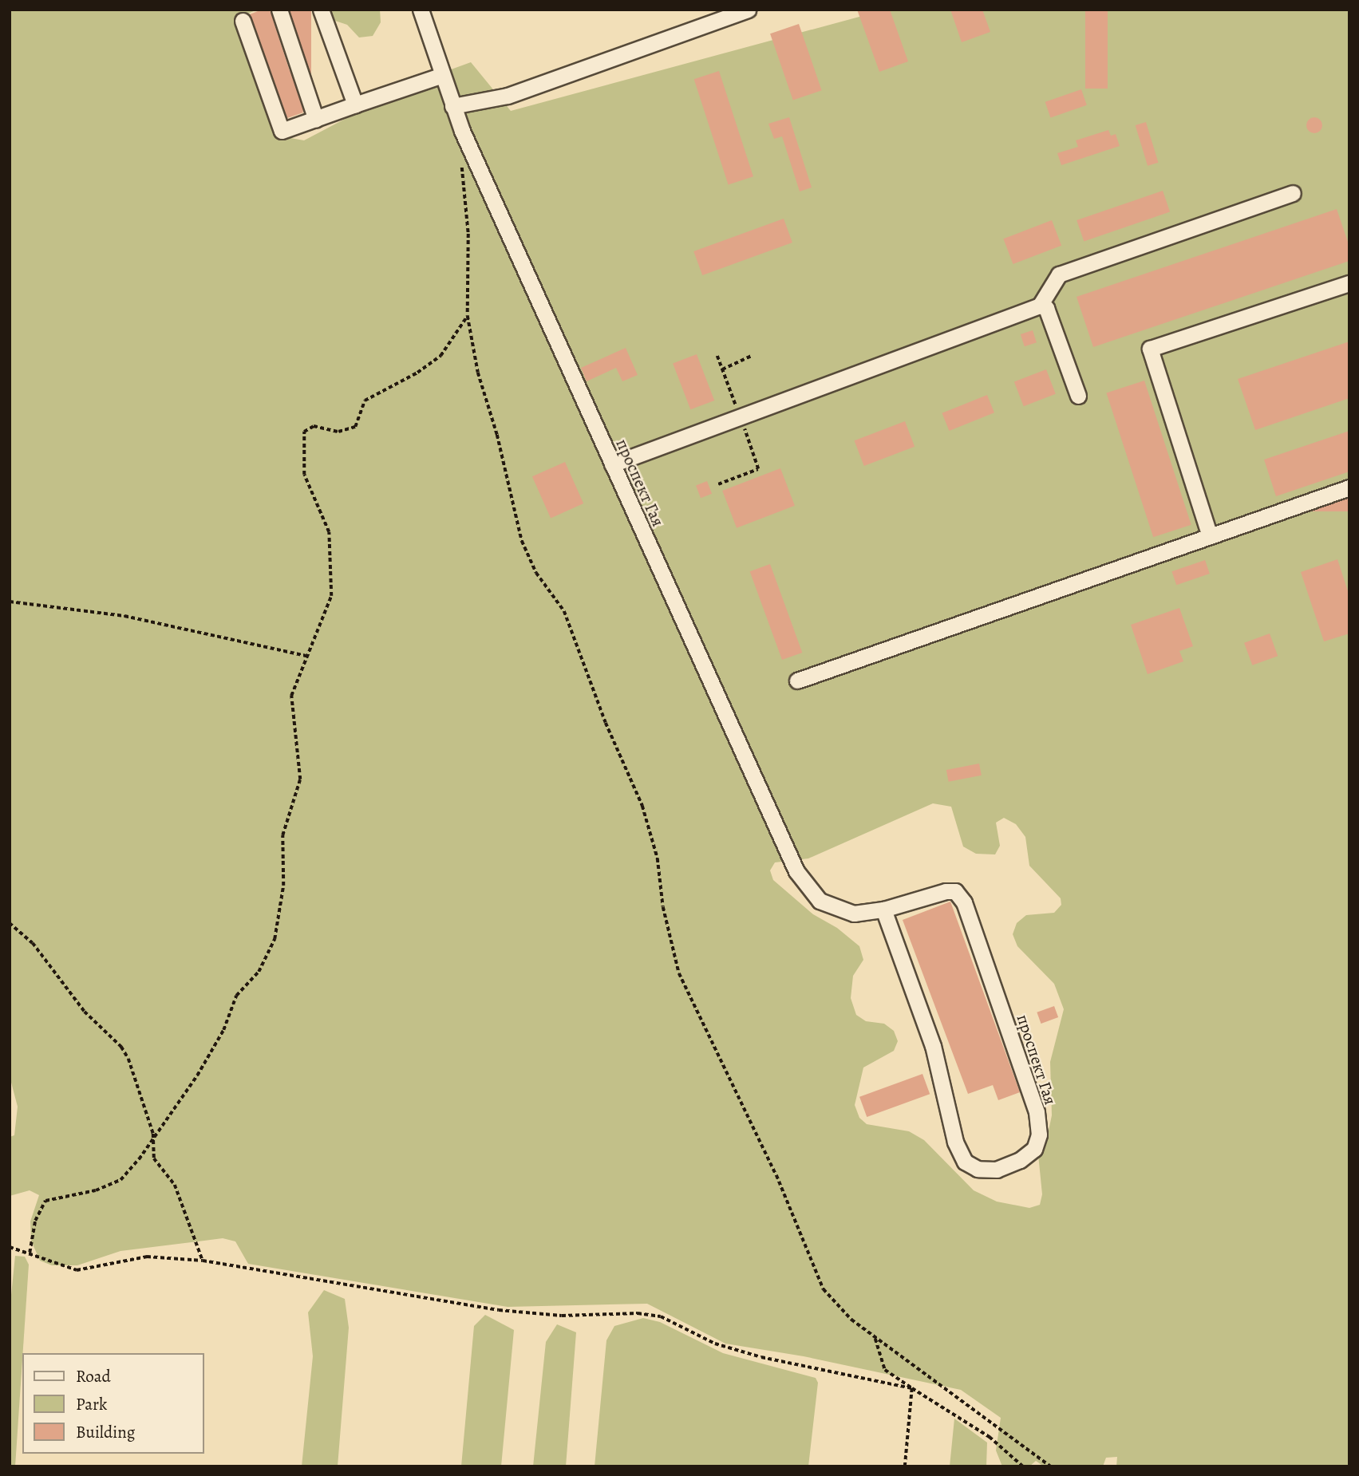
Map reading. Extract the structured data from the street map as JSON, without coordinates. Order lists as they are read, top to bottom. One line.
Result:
{"streets":{"street":["проспект Гая"]},"legend":["Road","Park","Building"]}
